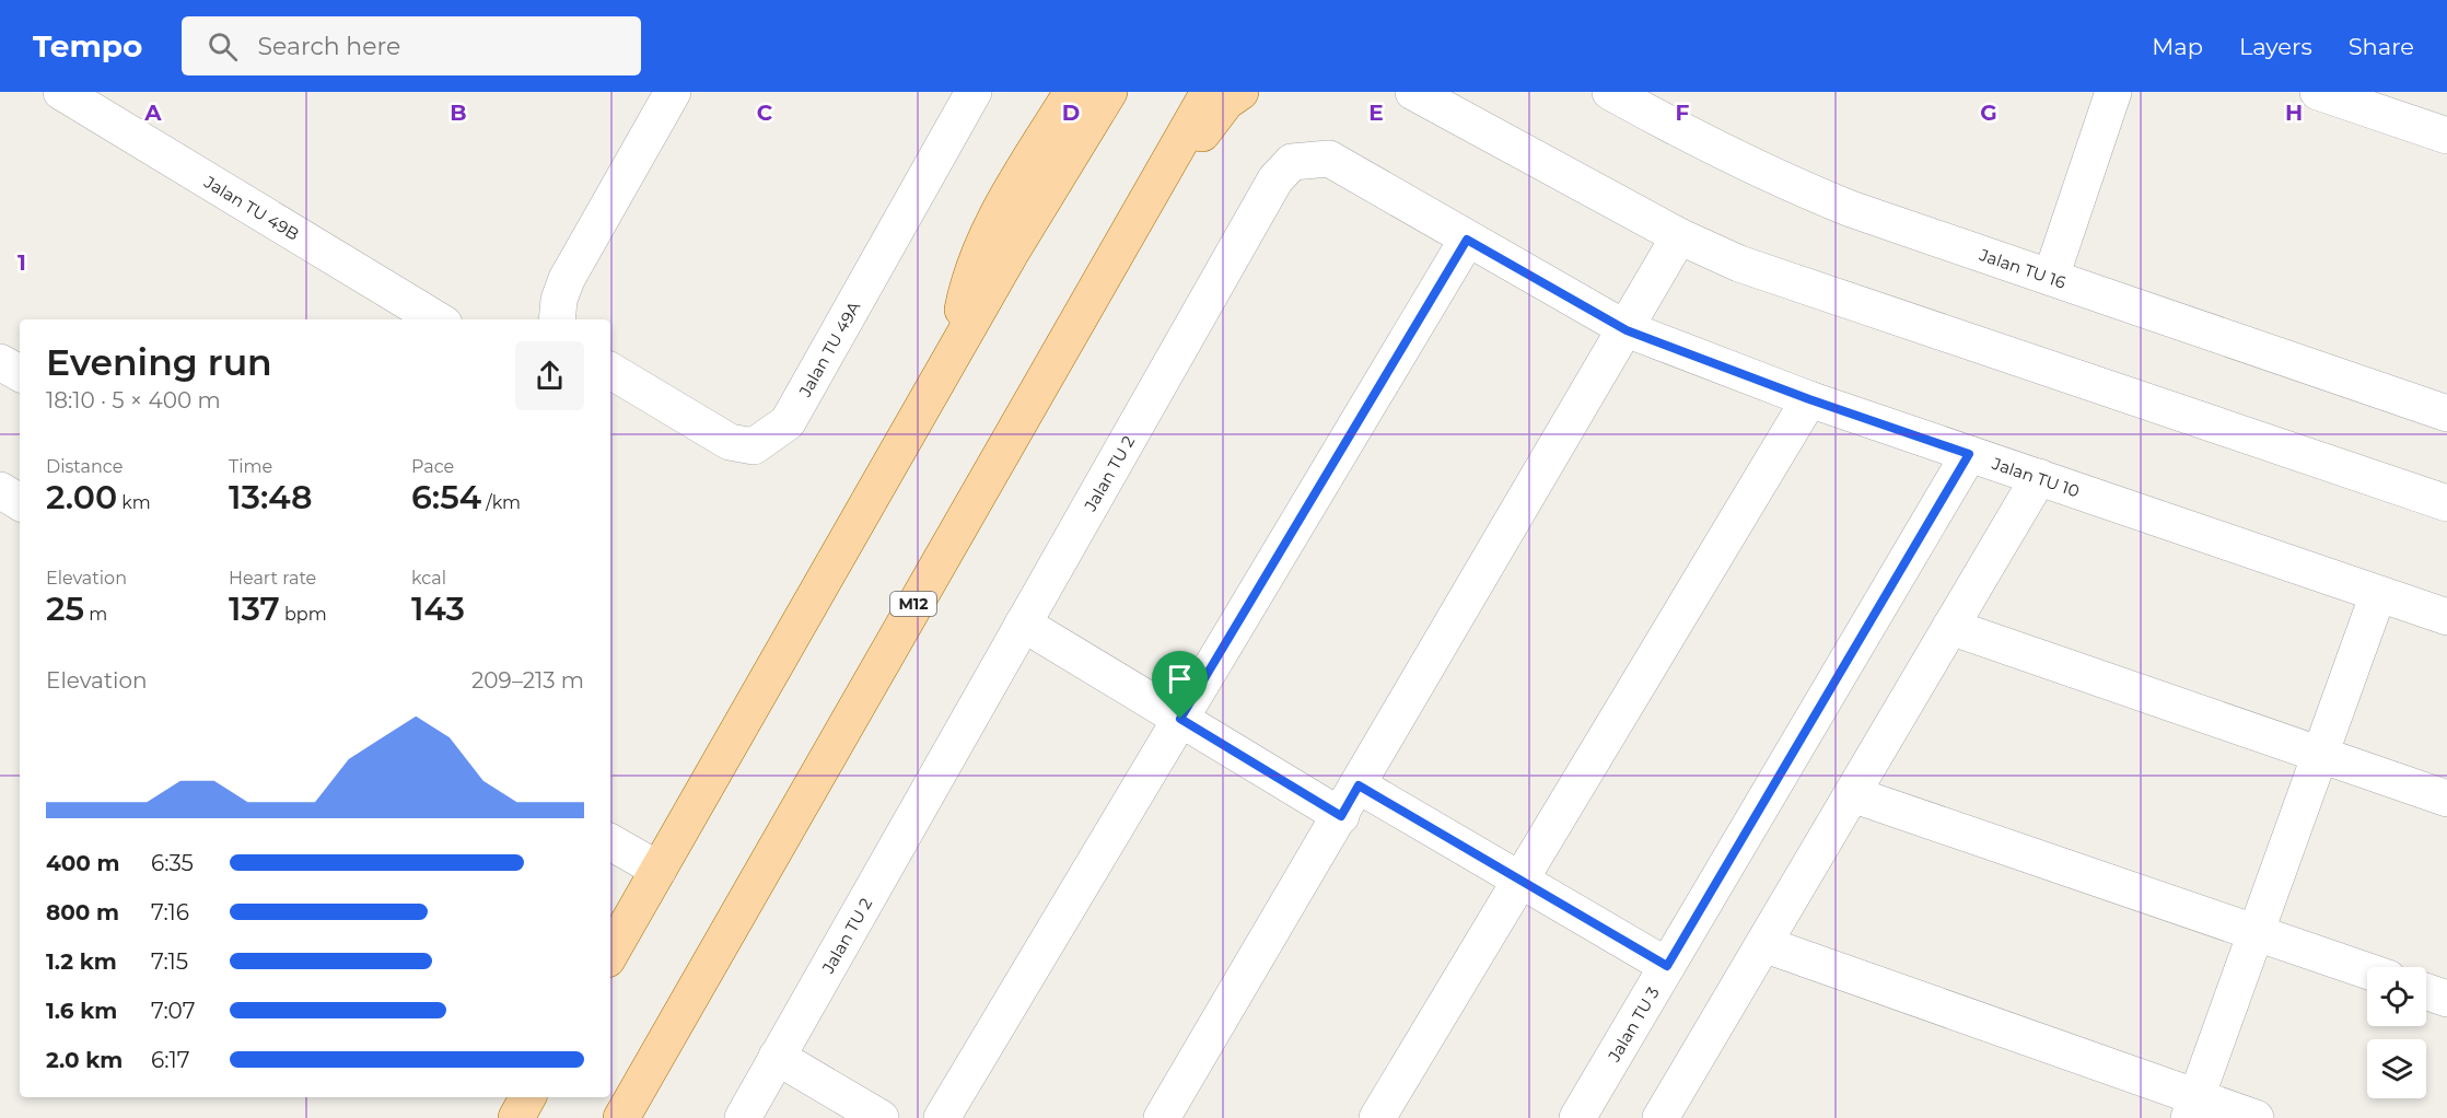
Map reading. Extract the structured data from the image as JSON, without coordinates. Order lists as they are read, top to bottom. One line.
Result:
{"streets":{"main road":["M12"],"street":["Jalan TU 49B","Jalan TU 16","Jalan TU 49A","Jalan TU 2","Jalan TU 10","Jalan TU 3"]},"crossings":[["Jalan TU 2","Jalan TU 10"],["Jalan TU 10","Jalan TU 3"]],"page":{"header":"Tempo","search":"Search here","nav":["Map","Layers","Share"],"heading":["Evening run","18:10 · 5 × 400 m"],"stats":[["Distance","2.00 km"],["Time","13:48"],["Pace","6:54 /km"],["Elevation","25 m"],["Heart rate","137 bpm"],["kcal","143"]],"chart":["Elevation","209–213 m"],"list":[{"name":"400 m","note":"6:35"},{"name":"800 m","note":"7:16"},{"name":"1.2 km","note":"7:15"},{"name":"1.6 km","note":"7:07"},{"name":"2.0 km","note":"6:17"}]},"grid":{"columns":["A","B","C","D","E","F","G","H"],"rows":["1"]}}
